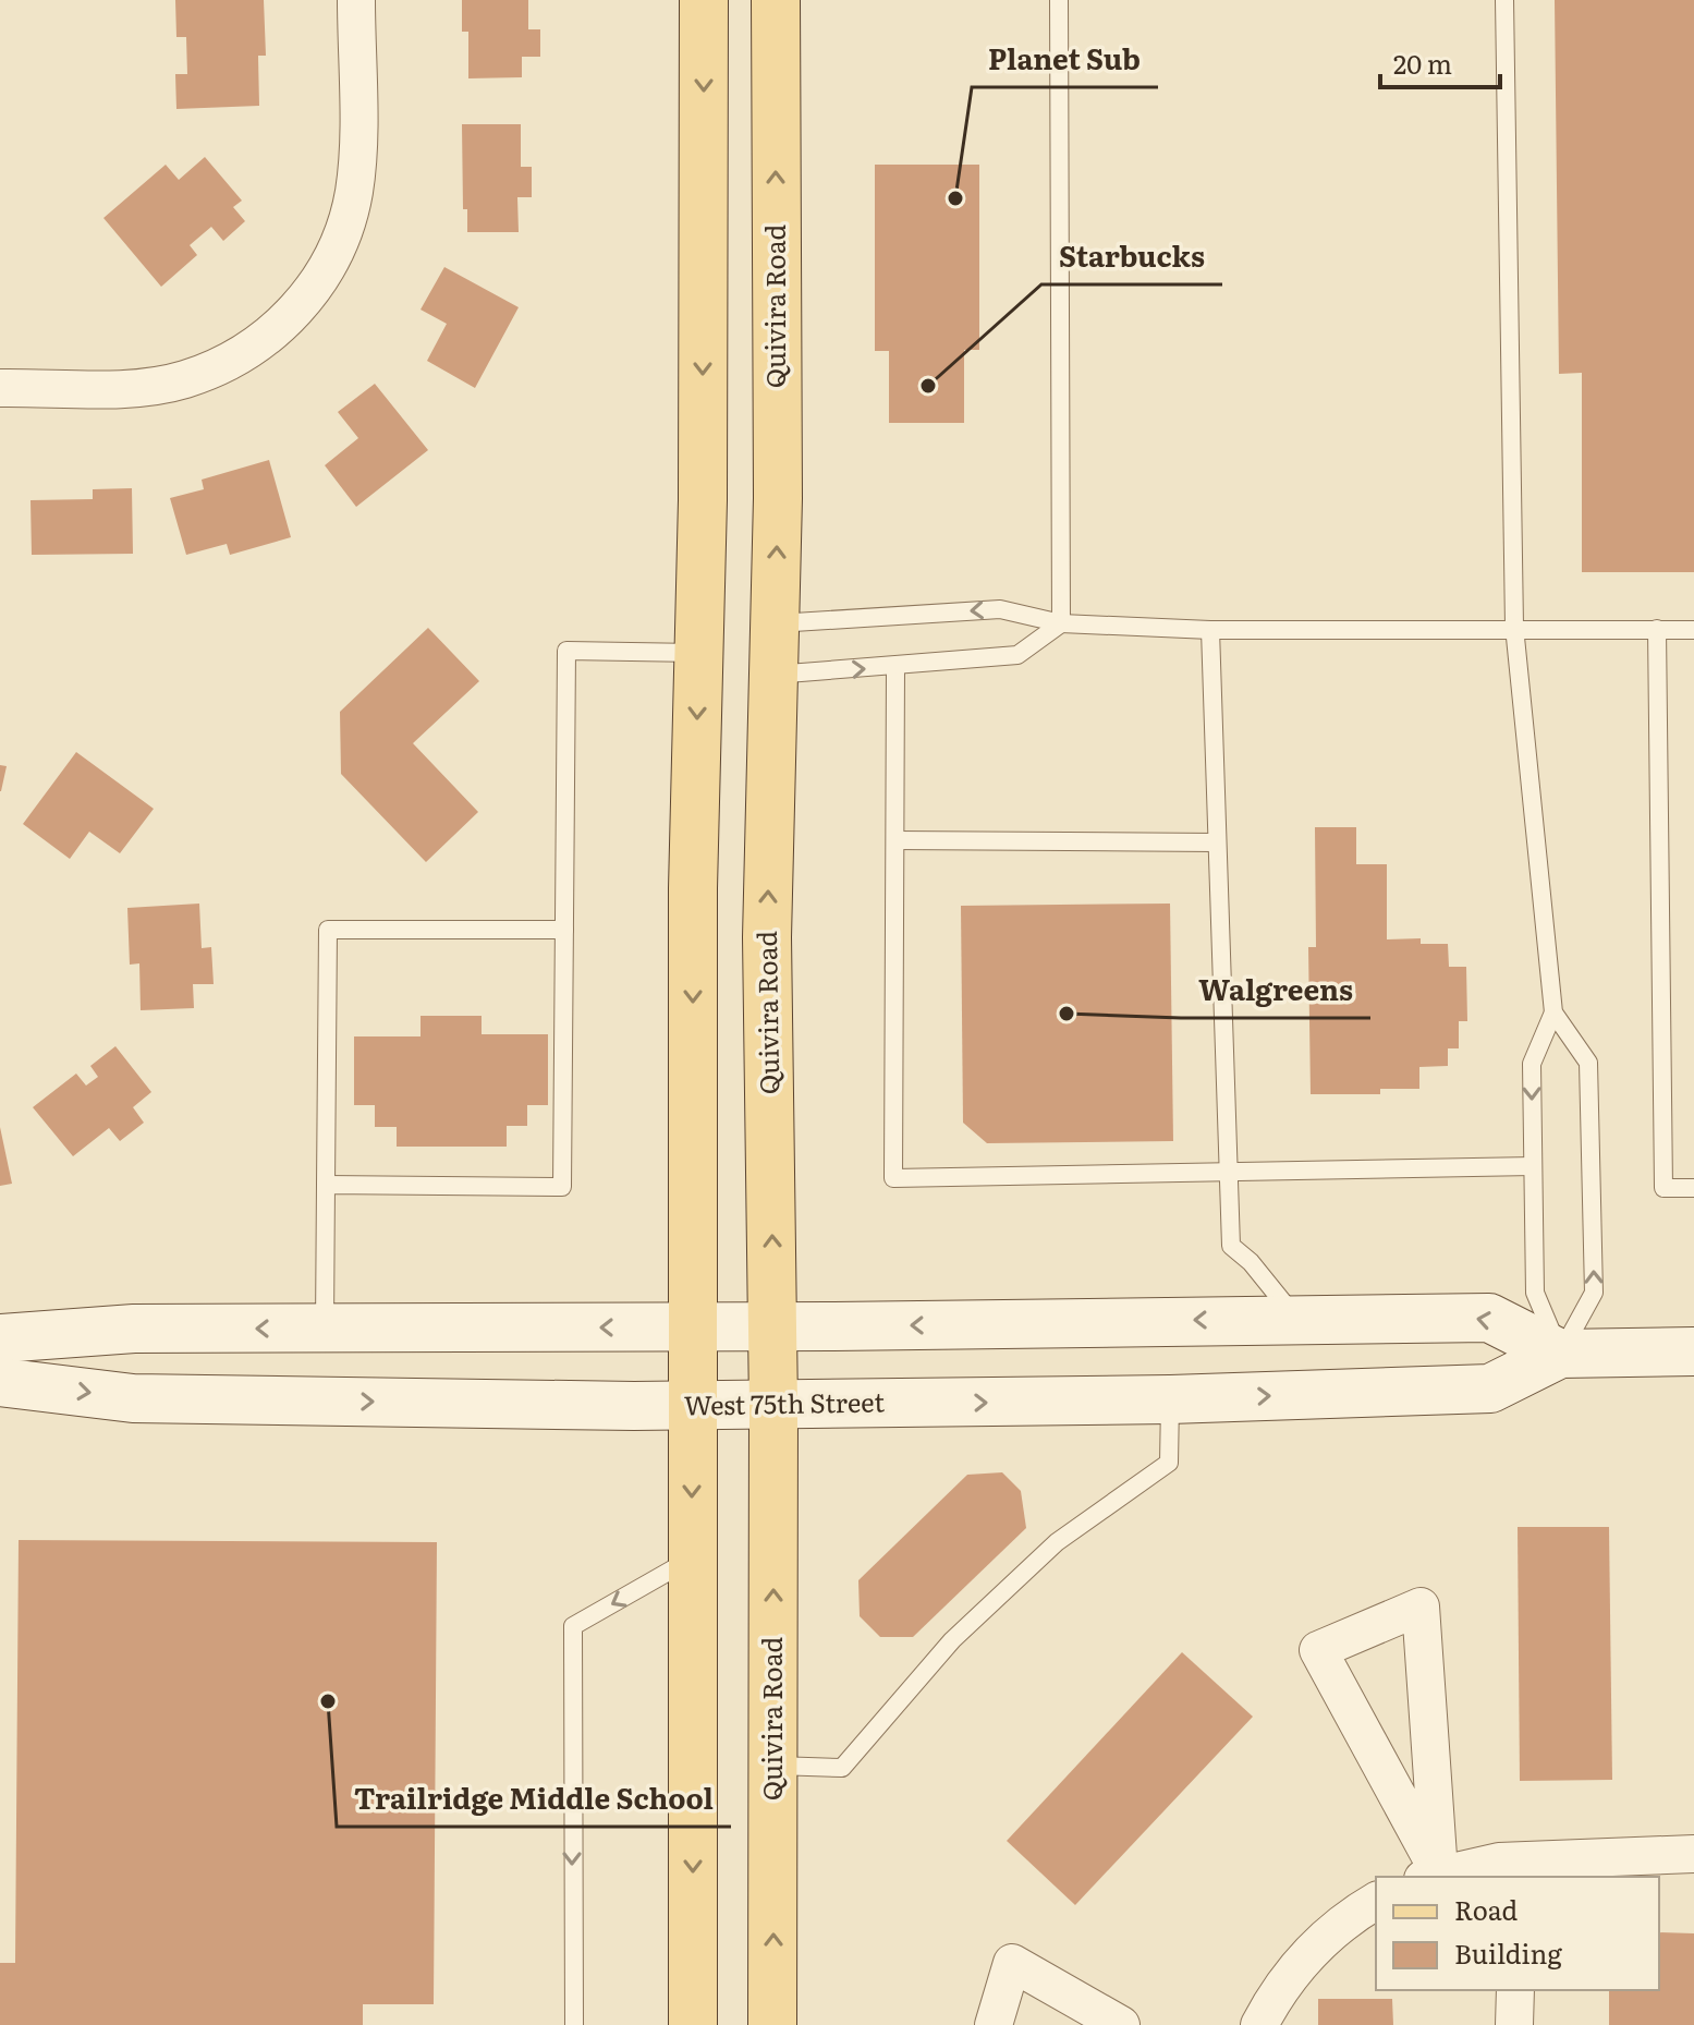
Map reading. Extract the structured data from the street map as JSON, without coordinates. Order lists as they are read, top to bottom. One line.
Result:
{"streets":{"main road":["Quivira Road","West 75th Street"]},"crossings":[["Quivira Road","West 75th Street"]],"places":["Planet Sub","Starbucks","Walgreens","Trailridge Middle School"],"legend":["Road","Building"],"scale_bar":"20 m"}
